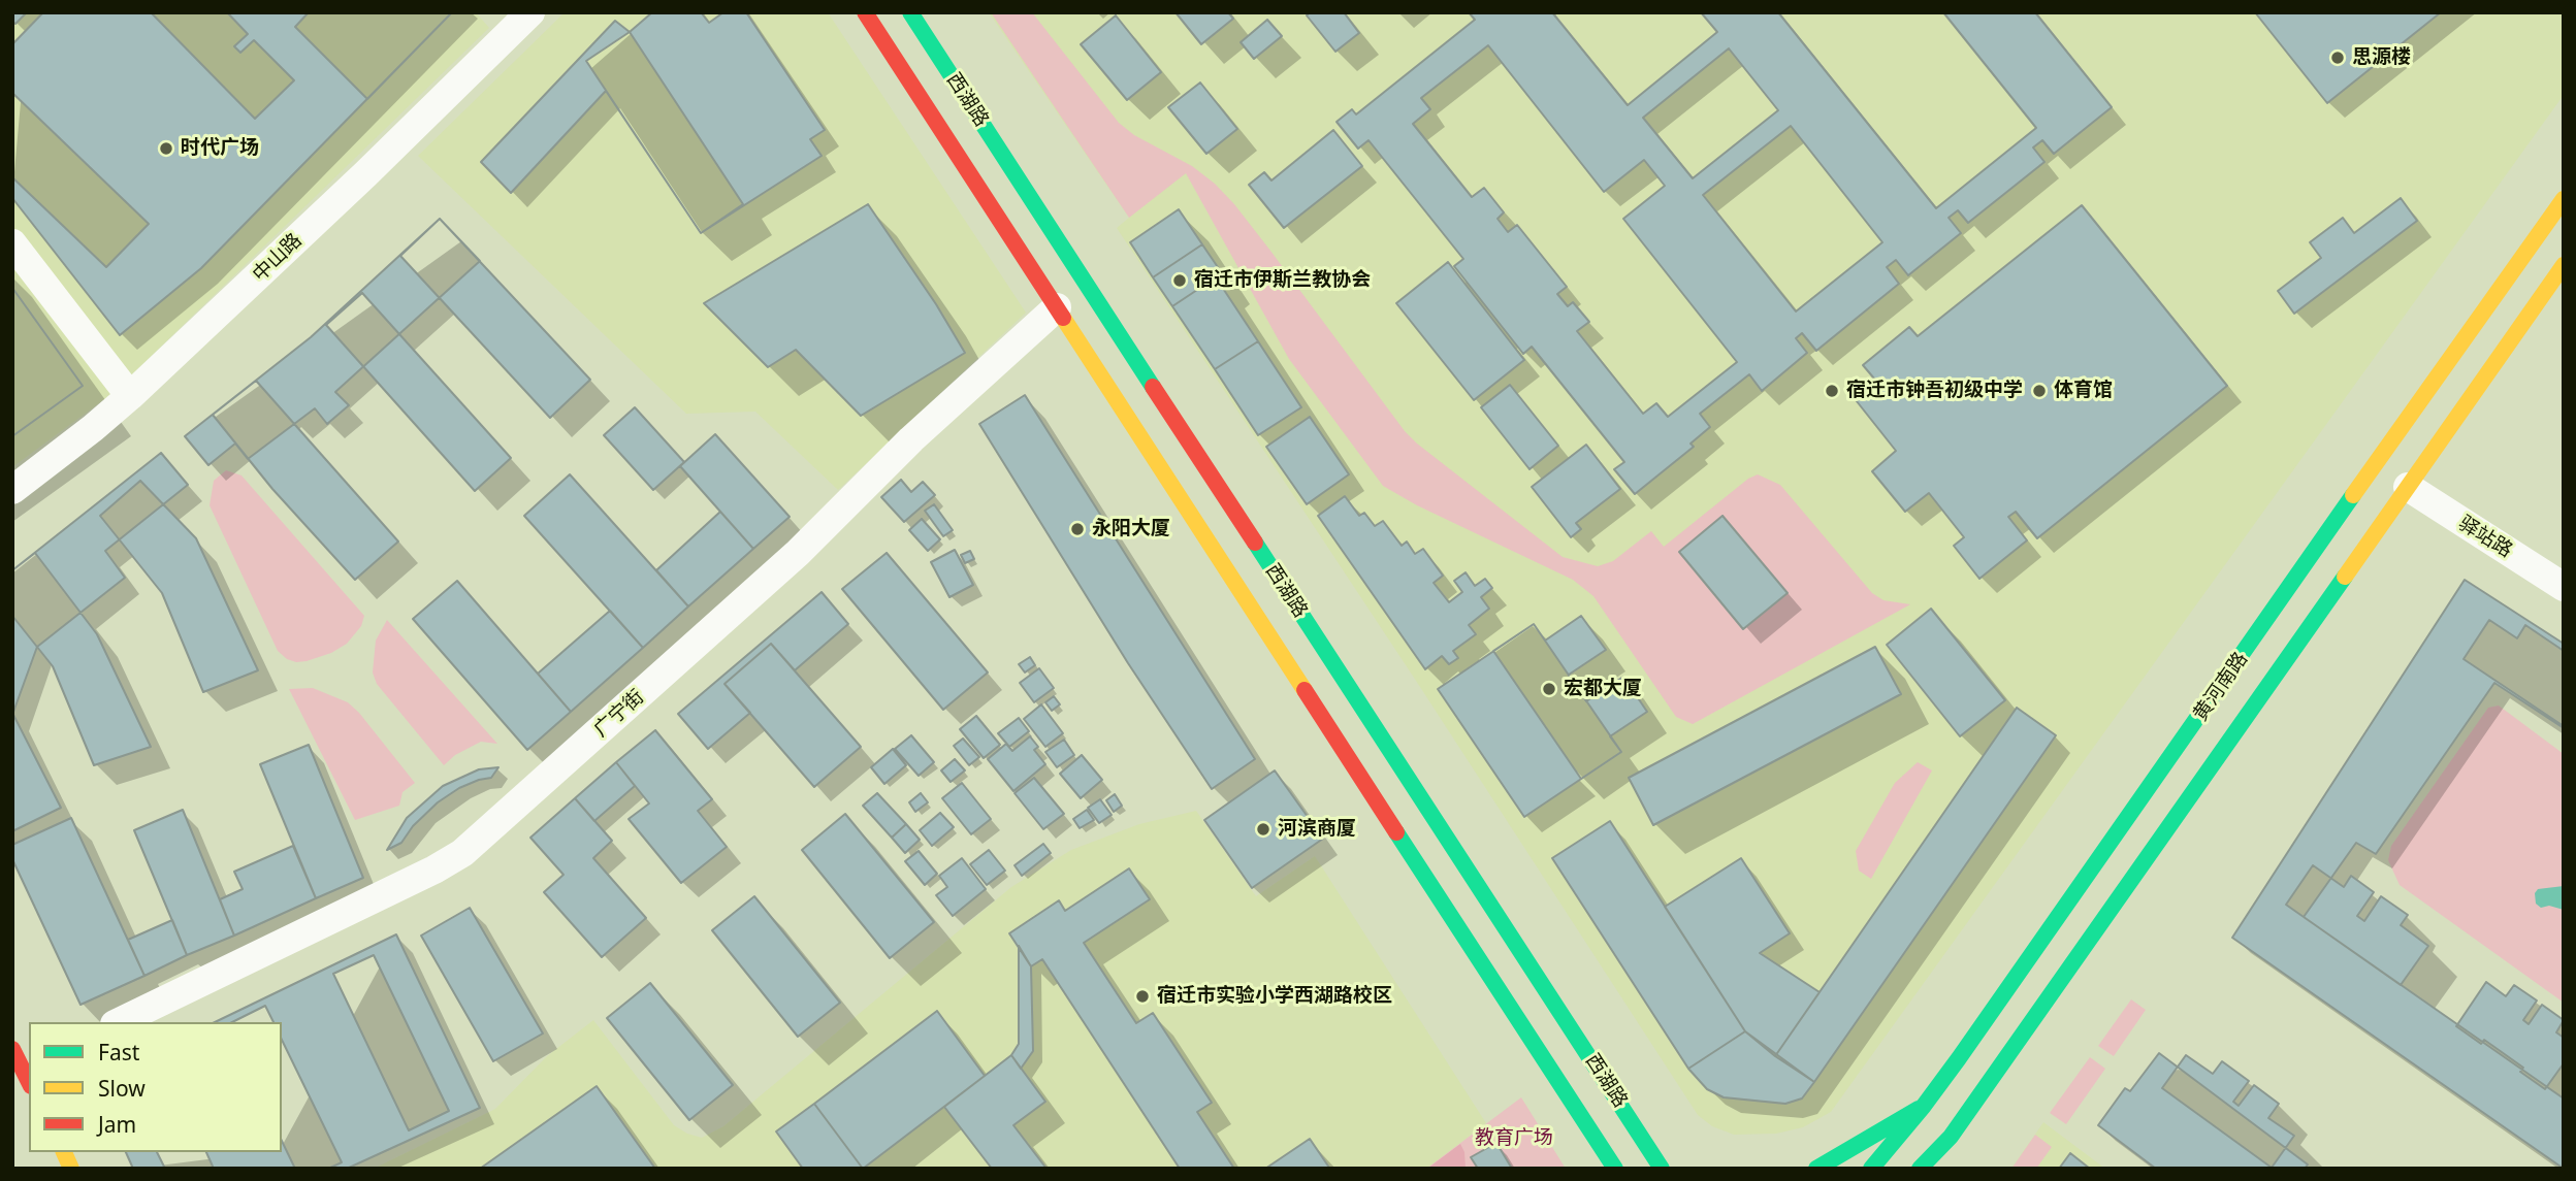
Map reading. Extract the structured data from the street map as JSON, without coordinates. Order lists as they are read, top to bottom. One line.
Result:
{"streets":{"main road":["西湖路","黄河南路"],"street":["中山路","驿站路","广宁街"]},"crossings":[["西湖路","广宁街"],["驿站路","黄河南路"]],"parks":["教育广场"],"places":["思源楼","时代广场","宿迁市伊斯兰教协会","宿迁市钟吾初级中学","体育馆","永阳大厦","宏都大厦","河滨商厦","宿迁市实验小学西湖路校区"],"legend":["Fast","Slow","Jam"]}
